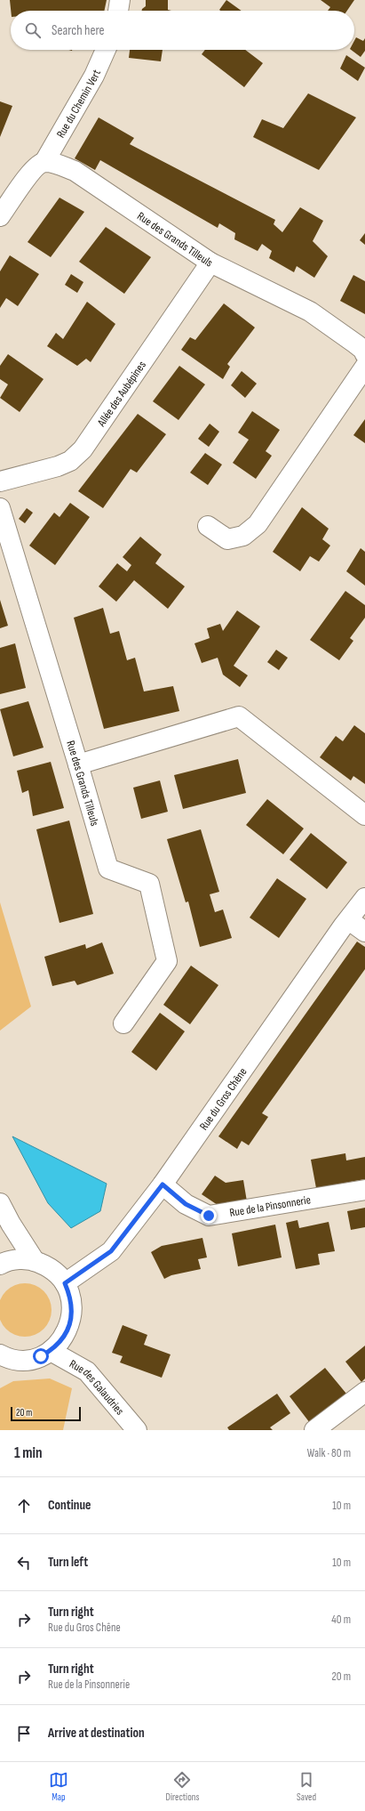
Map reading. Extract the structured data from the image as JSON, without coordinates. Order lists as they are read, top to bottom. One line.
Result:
{"streets":{"street":["Rue du Chemin Vert","Rue des Grands Tilleuls","Allée des Aubépines","Rue du Gros Chêne","Rue de la Pinsonnerie","Rue des Galaudries"]},"crossings":[["Rue du Chemin Vert","Rue des Grands Tilleuls"],["Rue des Grands Tilleuls","Allée des Aubépines"],["Rue du Gros Chêne","Rue de la Pinsonnerie"]],"scale_bar":"20 m","page":{"search":"Search here","scale":"20 m","heading":["1 min","Walk · 80 m"],"list":[["Continue","10 m"],["Turn left","10 m"],["Turn right","Rue du Gros Chêne","40 m"],["Turn right","Rue de la Pinsonnerie","20 m"],"Arrive at destination"],"nav":["Map","Directions","Saved"]}}
